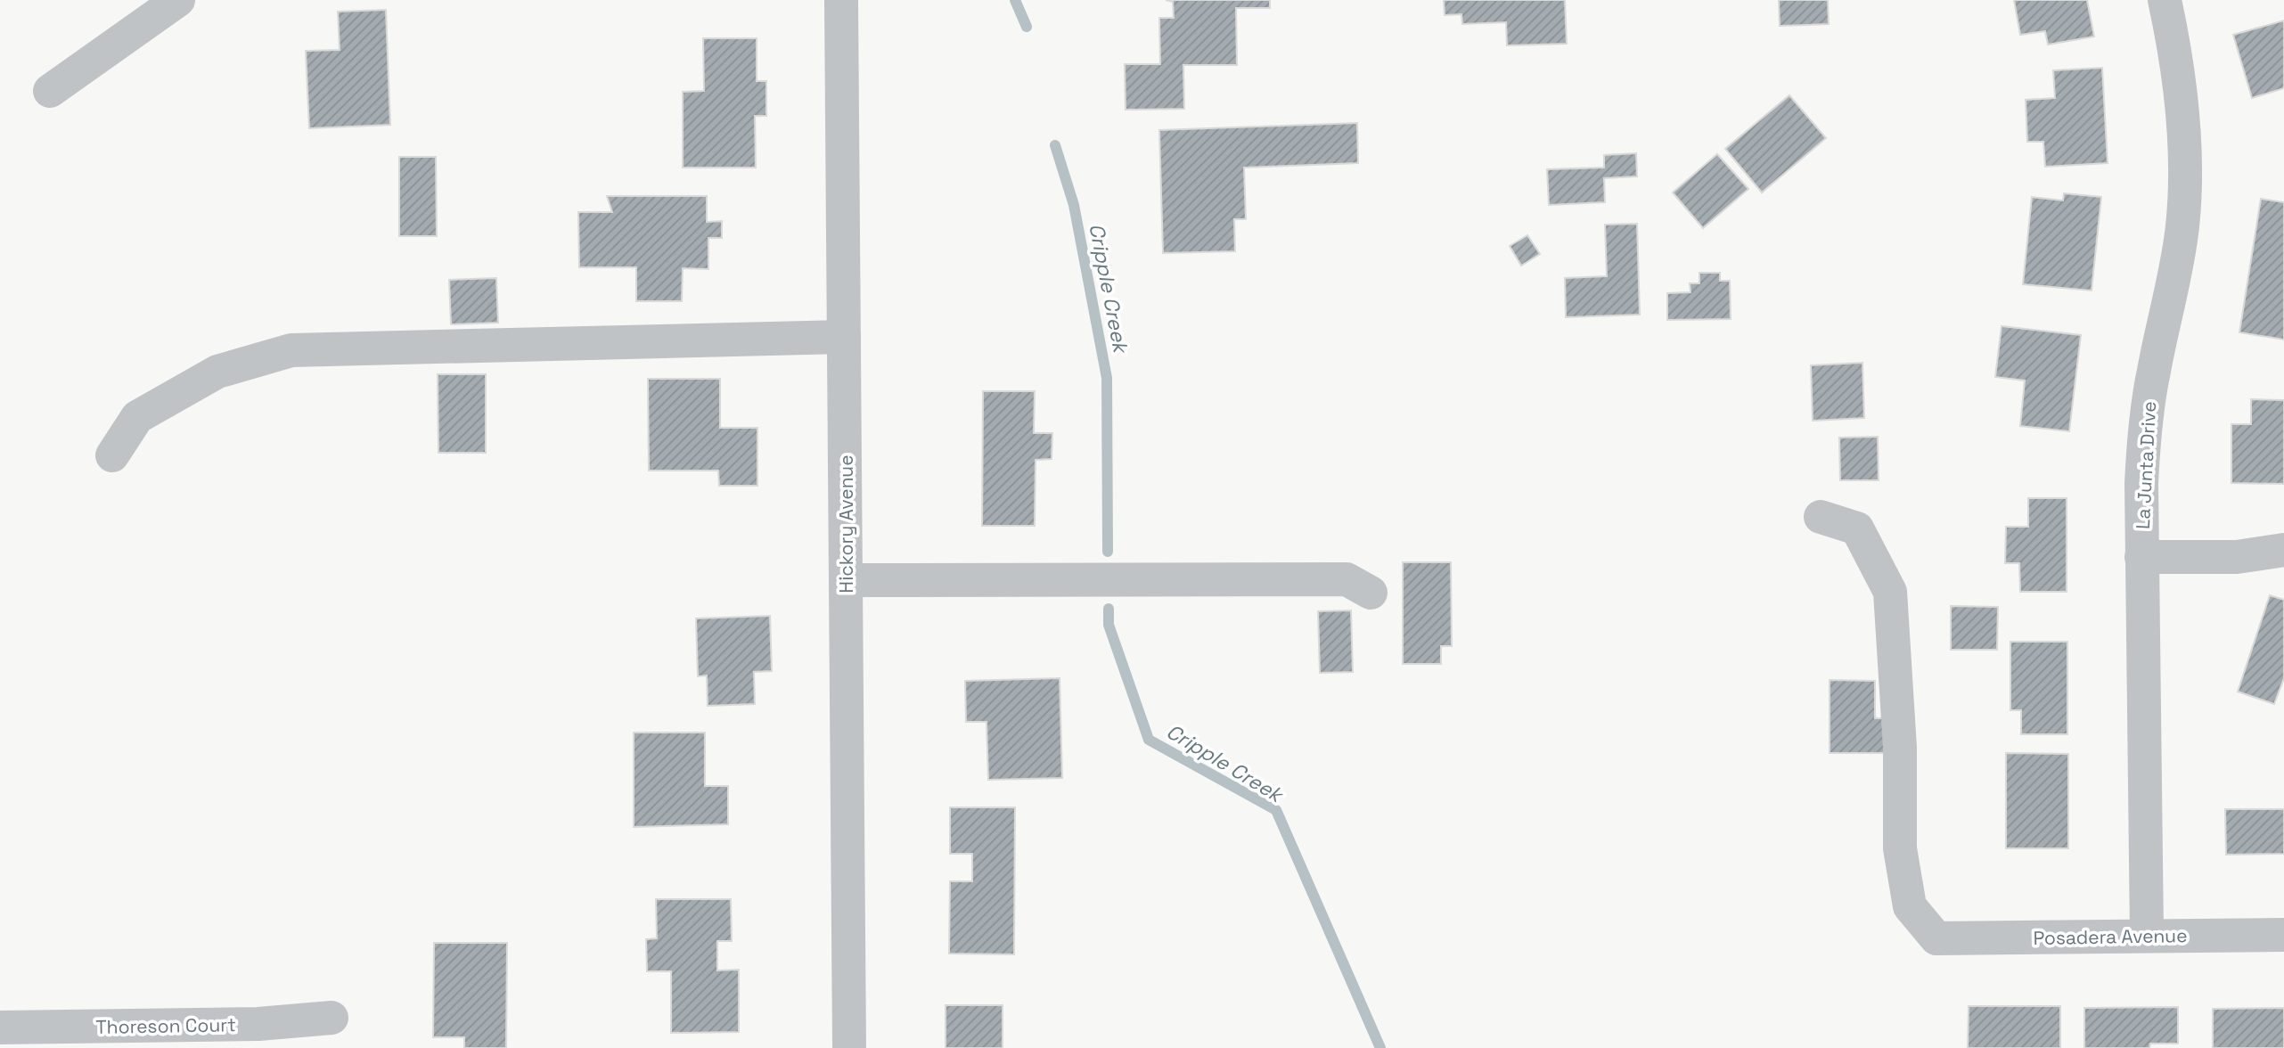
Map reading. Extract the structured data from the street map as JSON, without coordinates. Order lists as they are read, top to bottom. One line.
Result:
{"streets":{"street":["La Junta Drive","Hickory Avenue","Posadera Avenue","Thoreson Court"]},"crossings":[["La Junta Drive","Posadera Avenue"]],"water":["Cripple Creek"]}
